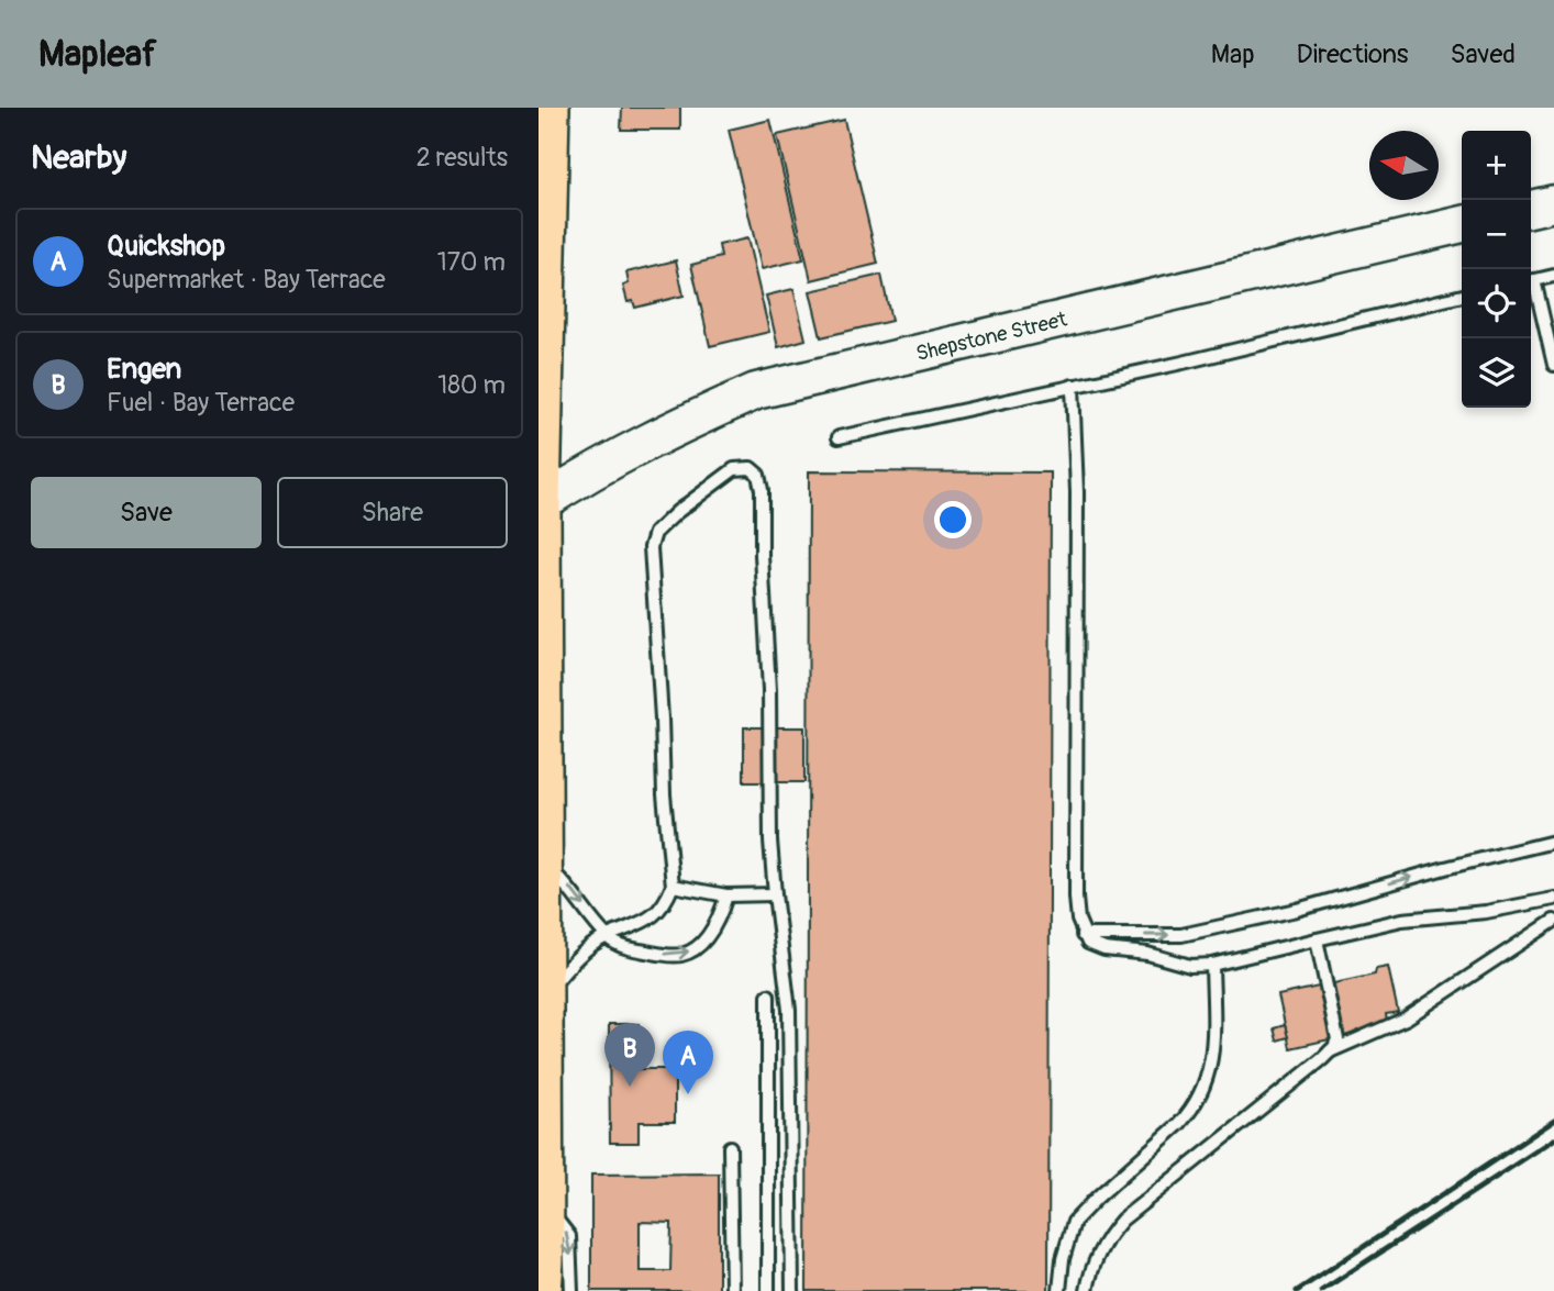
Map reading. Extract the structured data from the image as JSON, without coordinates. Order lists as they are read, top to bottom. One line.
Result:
{"streets":{"main road":["Shepstone Street"]},"north":"left","page":{"header":"Mapleaf","nav":["Map","Directions","Saved"],"heading":["Nearby","2 results"],"map_buttons":["+","−"],"list":[{"mark":"A","name":"Quickshop","note":"Supermarket · Bay Terrace","value":"170 m"},{"mark":"B","name":"Engen","note":"Fuel · Bay Terrace","value":"180 m"}],"buttons":["Save","Share"],"pins":["B","A"]}}
